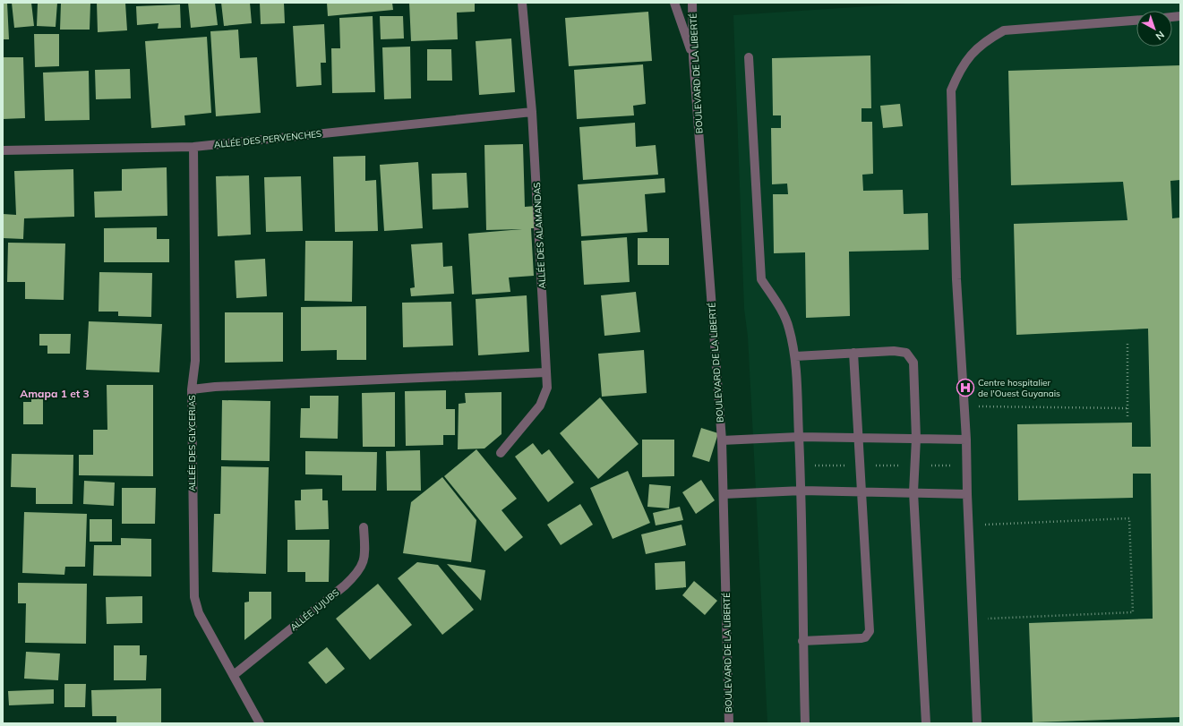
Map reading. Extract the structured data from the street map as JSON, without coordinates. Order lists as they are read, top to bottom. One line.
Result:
{"streets":{"street":["BOULEVARD DE LA LIBERTÉ","ALLÉE DES PERVENCHES","ALLÉE DES ALAMANDAS","ALLÉE DES GLYCERIAS","ALLÉE JUJUBS"]},"crossings":[["ALLÉE DES PERVENCHES","ALLÉE DES ALAMANDAS"],["ALLÉE DES PERVENCHES","ALLÉE DES GLYCERIAS"],["ALLÉE DES GLYCERIAS","ALLÉE JUJUBS"]],"districts":["Amapa 1 et 3"],"places":{"hospital":["Centre hospitalier de l'Ouest Guyanais"]},"north":"bottom right"}
